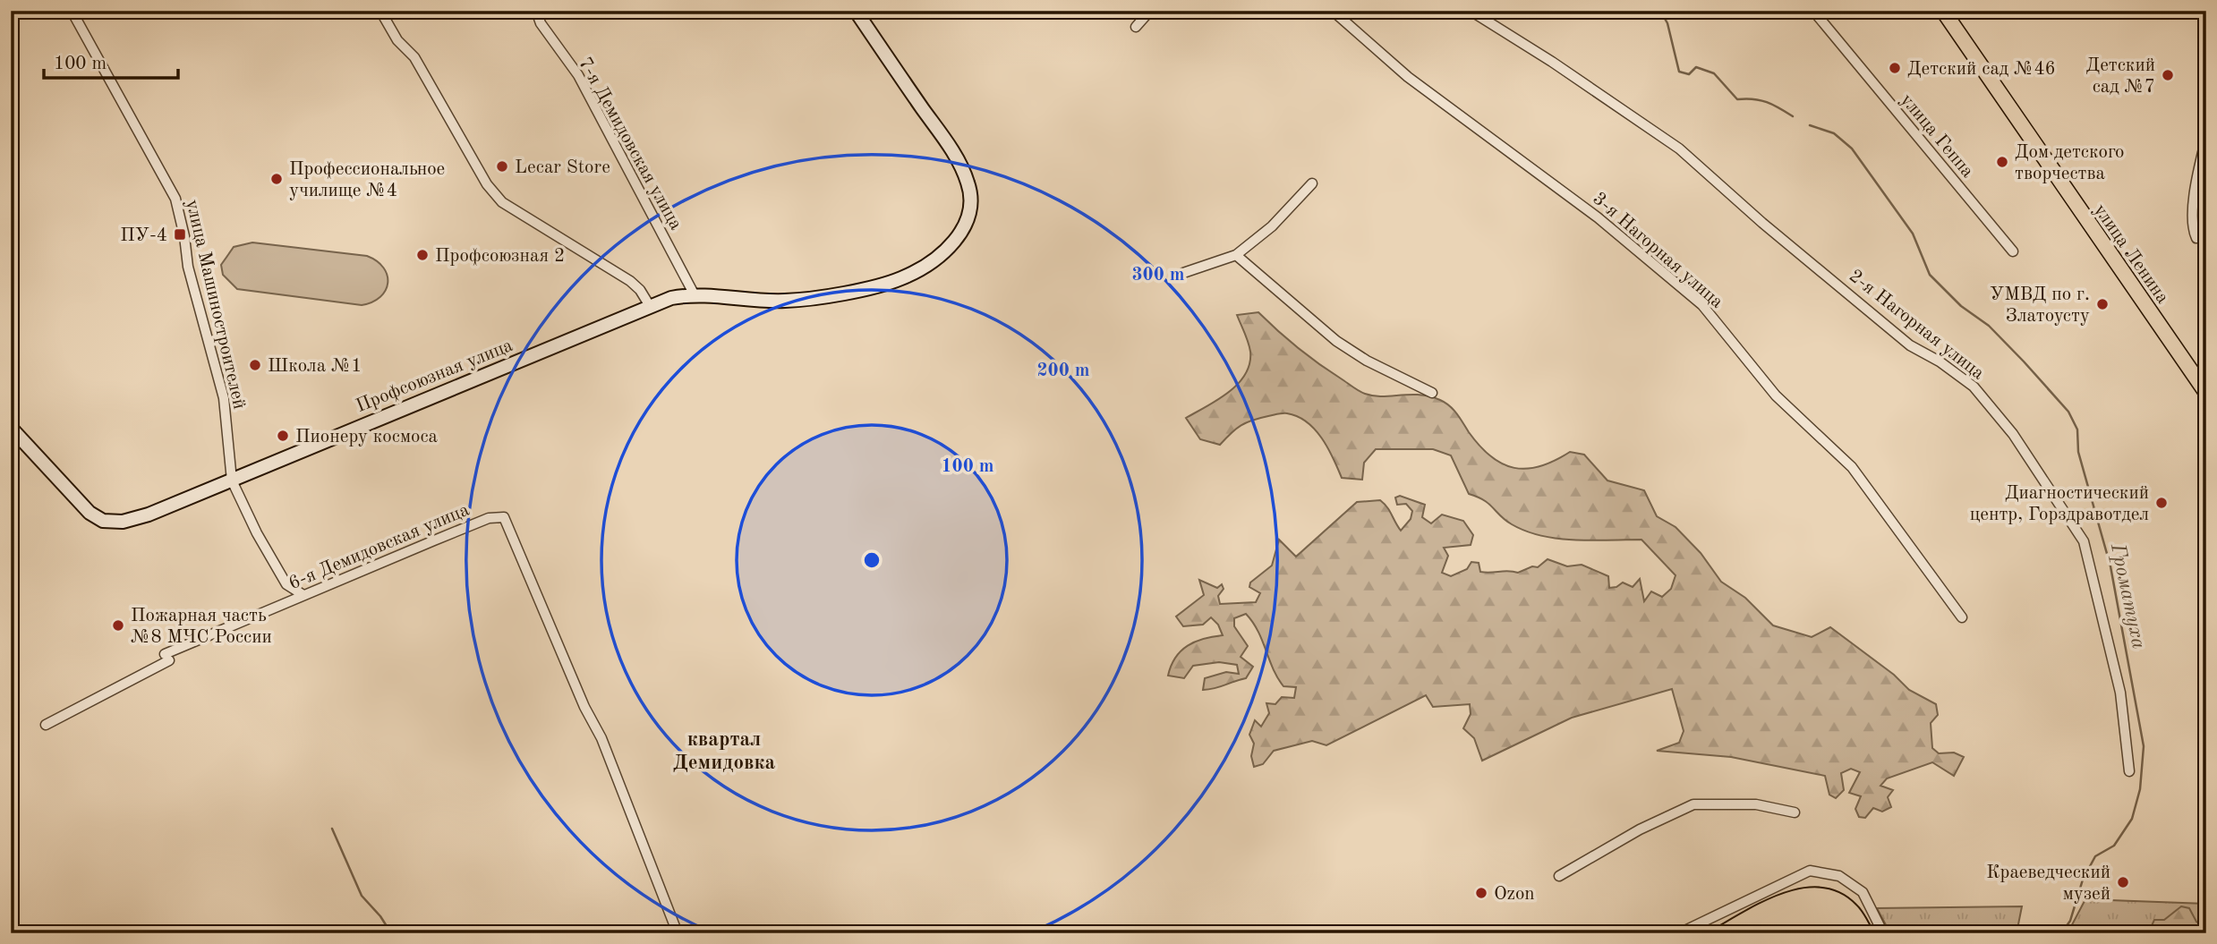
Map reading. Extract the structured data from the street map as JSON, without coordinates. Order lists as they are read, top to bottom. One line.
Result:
{"streets":{"main road":["улица Ленина","Профсоюзная улица"],"street":["улица Геппа","7-я Демидовская улица","3-я Нагорная улица","улица Машиностроителей","2-я Нагорная улица","6-я Демидовская улица"]},"crossings":[["7-я Демидовская улица","Профсоюзная улица"],["улица Машиностроителей","Профсоюзная улица"],["улица Машиностроителей","6-я Демидовская улица"]],"districts":["квартал Демидовка"],"water":["Громатуха"],"places":{"other":["Детский сад №46","Детский сад №7","Дом детского творчества","Lecar Store","Профессиональное училище №4","Профсоюзная 2","УМВД по г. Златоусту","Школа №1","Пионеру космоса","Диагностический центр, Горздравотдел","Пожарная часть №8 МЧС России","Краеведческий музей","Ozon"],"transit":["ПУ-4"]},"scale_bar":"100 m","rings":["300 m","200 m","100 m"]}
